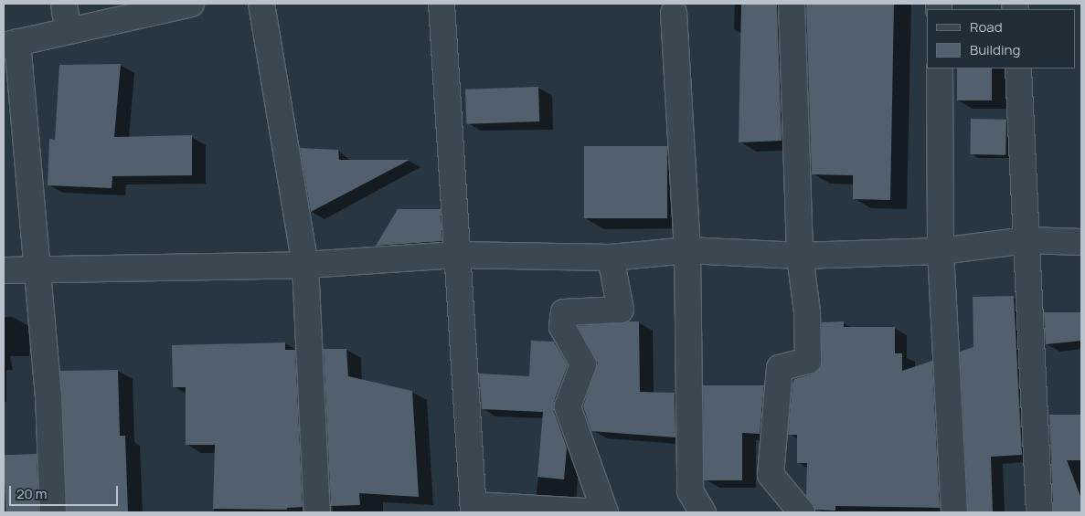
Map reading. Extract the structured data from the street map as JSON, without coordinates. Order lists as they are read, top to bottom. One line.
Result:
{"legend":["Road","Building"],"scale_bar":"20 m"}
